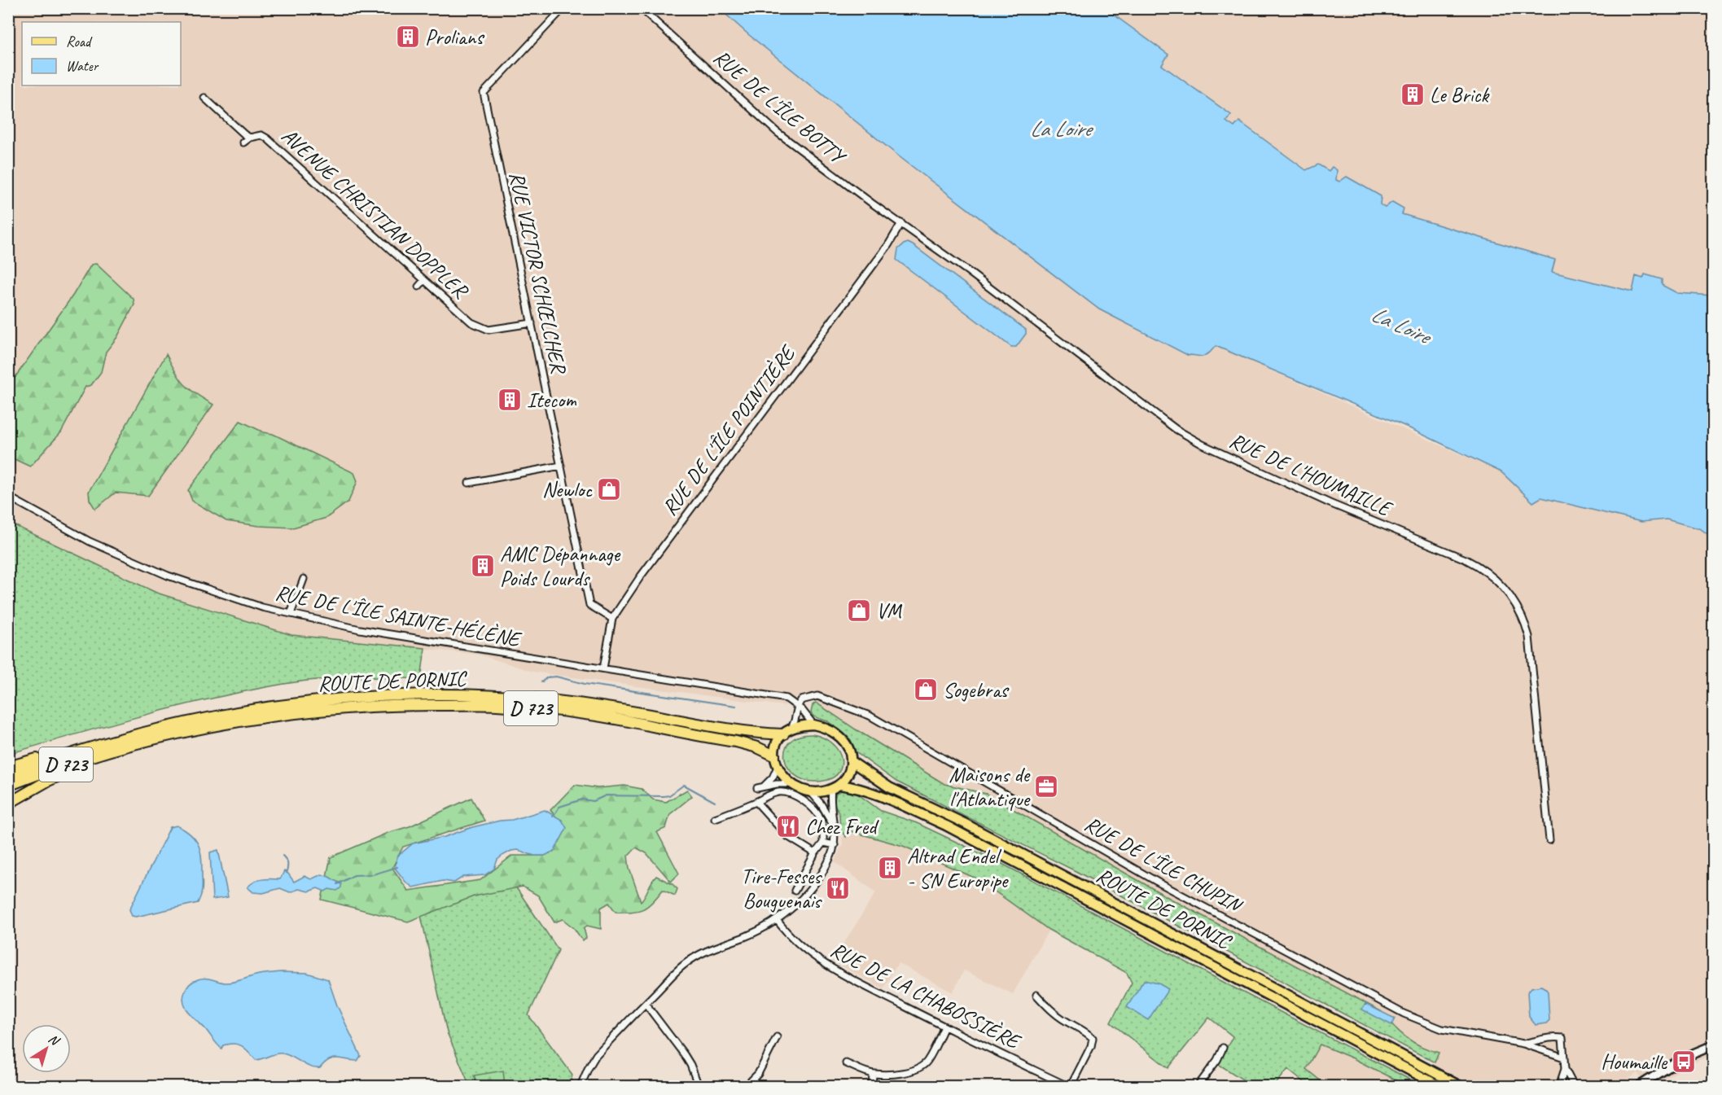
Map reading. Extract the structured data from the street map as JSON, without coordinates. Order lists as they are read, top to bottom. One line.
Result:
{"streets":{"highway":["ROUTE DE PORNIC","D 723"],"street":["RUE DE L'ÎLE BOTTY","AVENUE CHRISTIAN DOPPLER","RUE VICTOR SCHŒLCHER","RUE DE L'ÎLE POINTIÈRE","RUE DE L'HOUMAILLE","RUE DE L'ÎLE SAINTE-HÉLÈNE","RUE DE L'ÎLE CHUPIN","RUE DE LA CHABOSSIÈRE"]},"crossings":[["RUE DE L'ÎLE BOTTY","RUE DE L'ÎLE POINTIÈRE"],["RUE DE L'ÎLE BOTTY","RUE DE L'HOUMAILLE"],["AVENUE CHRISTIAN DOPPLER","RUE VICTOR SCHŒLCHER"],["RUE VICTOR SCHŒLCHER","RUE DE L'ÎLE POINTIÈRE"],["RUE DE L'ÎLE POINTIÈRE","RUE DE L'HOUMAILLE"],["RUE DE L'ÎLE POINTIÈRE","RUE DE L'ÎLE SAINTE-HÉLÈNE"],["RUE DE L'ÎLE SAINTE-HÉLÈNE","RUE DE L'ÎLE CHUPIN"]],"water":["La Loire"],"places":{"building":["Prolians","Le Brick","Itecom","AMC Dépannage Poids Lourds","Altrad Endel - SN Europipe"],"shop":["Newloc","VM","Sogebras"],"office":["Maisons de l'Atlantique"],"restaurant":["Chez Fred","Tire-Fesses Bouguenais"],"bus stop":["Houmaille"]},"legend":["Road","Water"],"north":"top right"}
